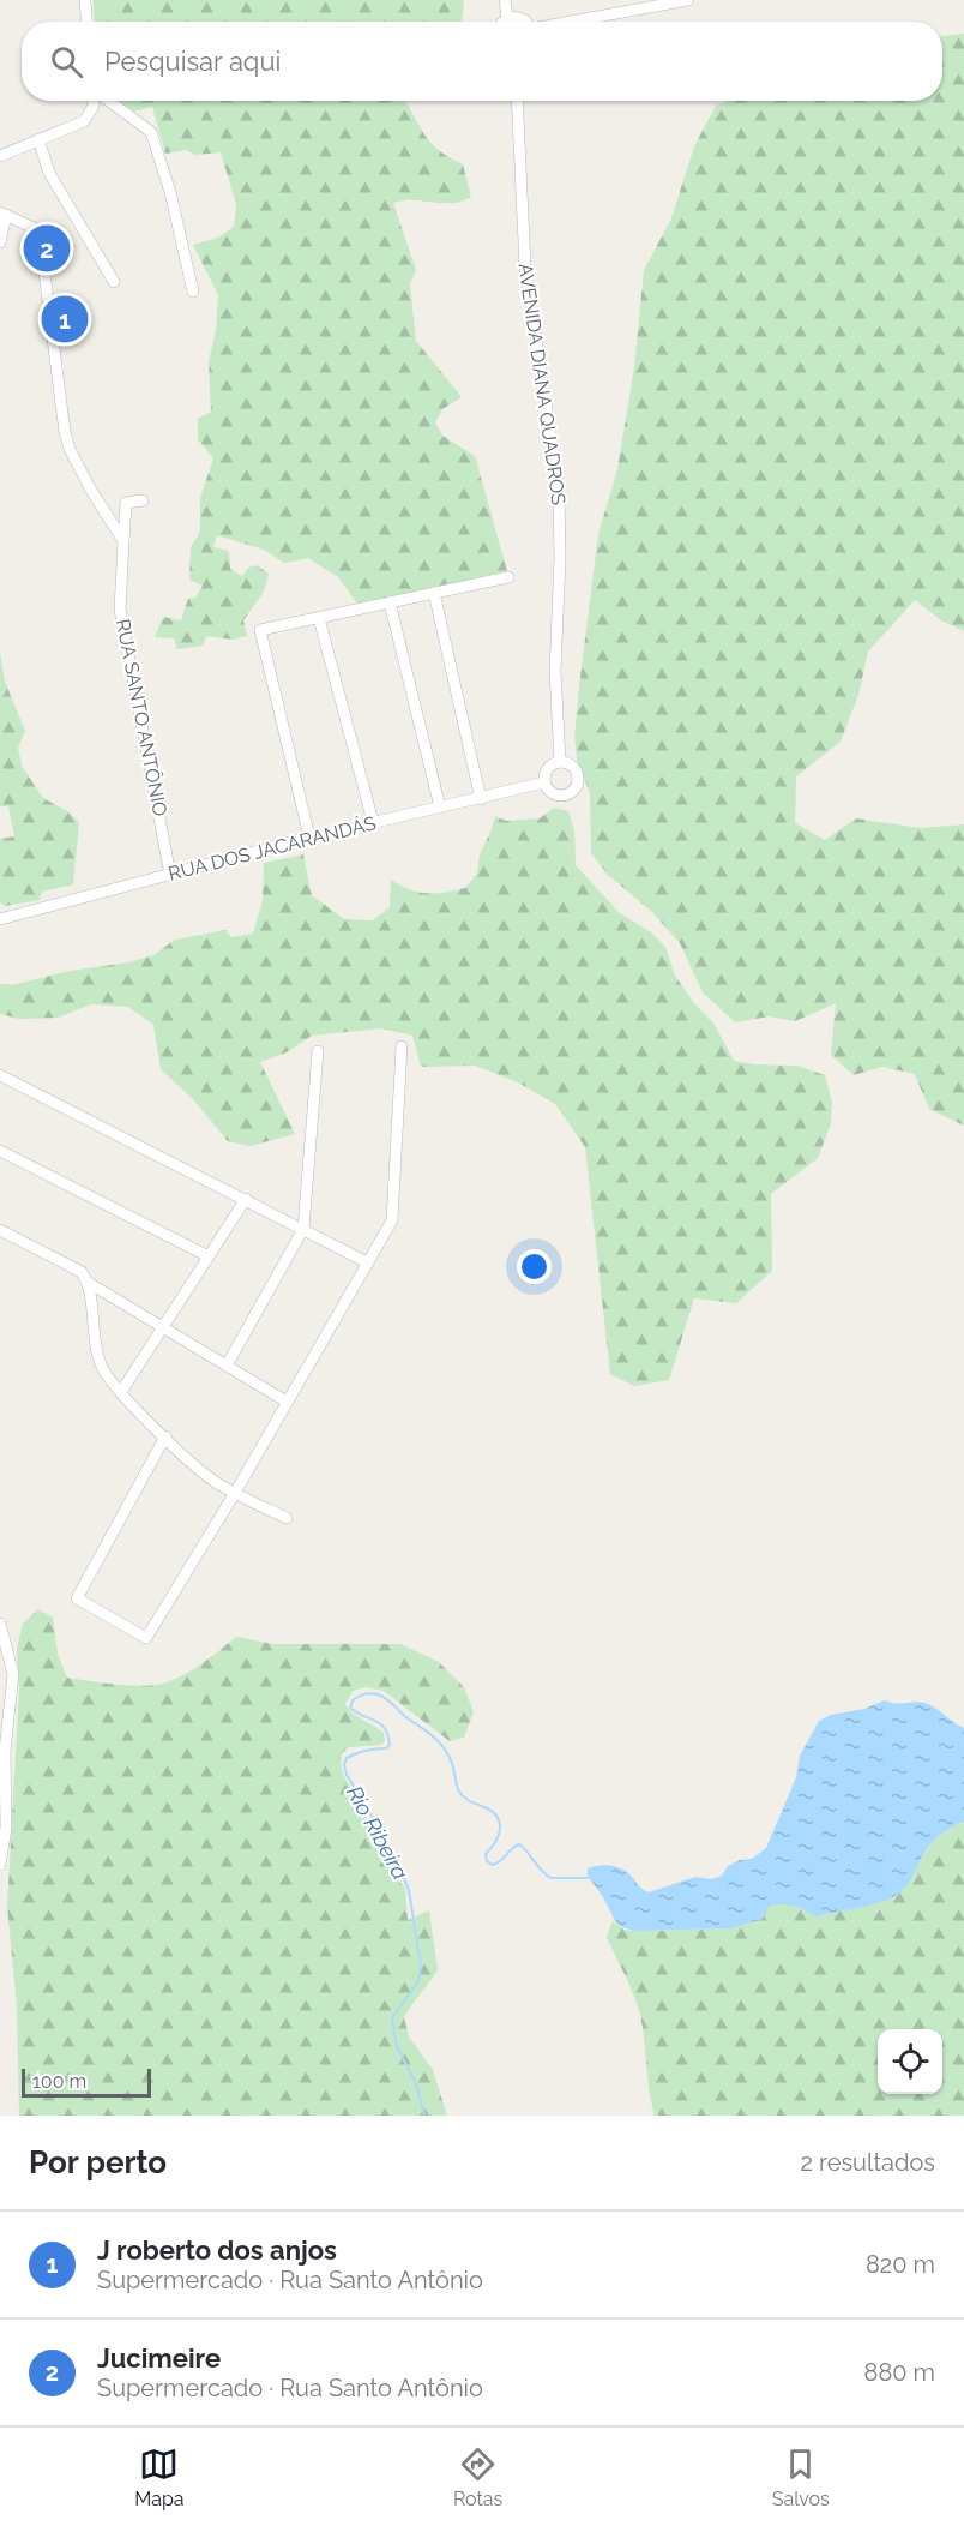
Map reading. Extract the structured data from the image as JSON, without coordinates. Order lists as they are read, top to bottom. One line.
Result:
{"streets":{"street":["AVENIDA DIANA QUADROS","RUA SANTO ANTÔNIO","RUA DOS JACARANDÁS"]},"crossings":[["AVENIDA DIANA QUADROS","RUA DOS JACARANDÁS"],["RUA SANTO ANTÔNIO","RUA DOS JACARANDÁS"]],"water":["Rio Ribeira"],"scale_bar":"100 m","page":{"search":"Pesquisar aqui","pins":["2","1"],"scale":"100 m","heading":["Por perto","2 resultados"],"list":[{"mark":"1","name":"J roberto dos anjos","note":"Supermercado · Rua Santo Antônio","value":"820 m"},{"mark":"2","name":"Jucimeire","note":"Supermercado · Rua Santo Antônio","value":"880 m"}],"nav":["Mapa","Rotas","Salvos"]}}
